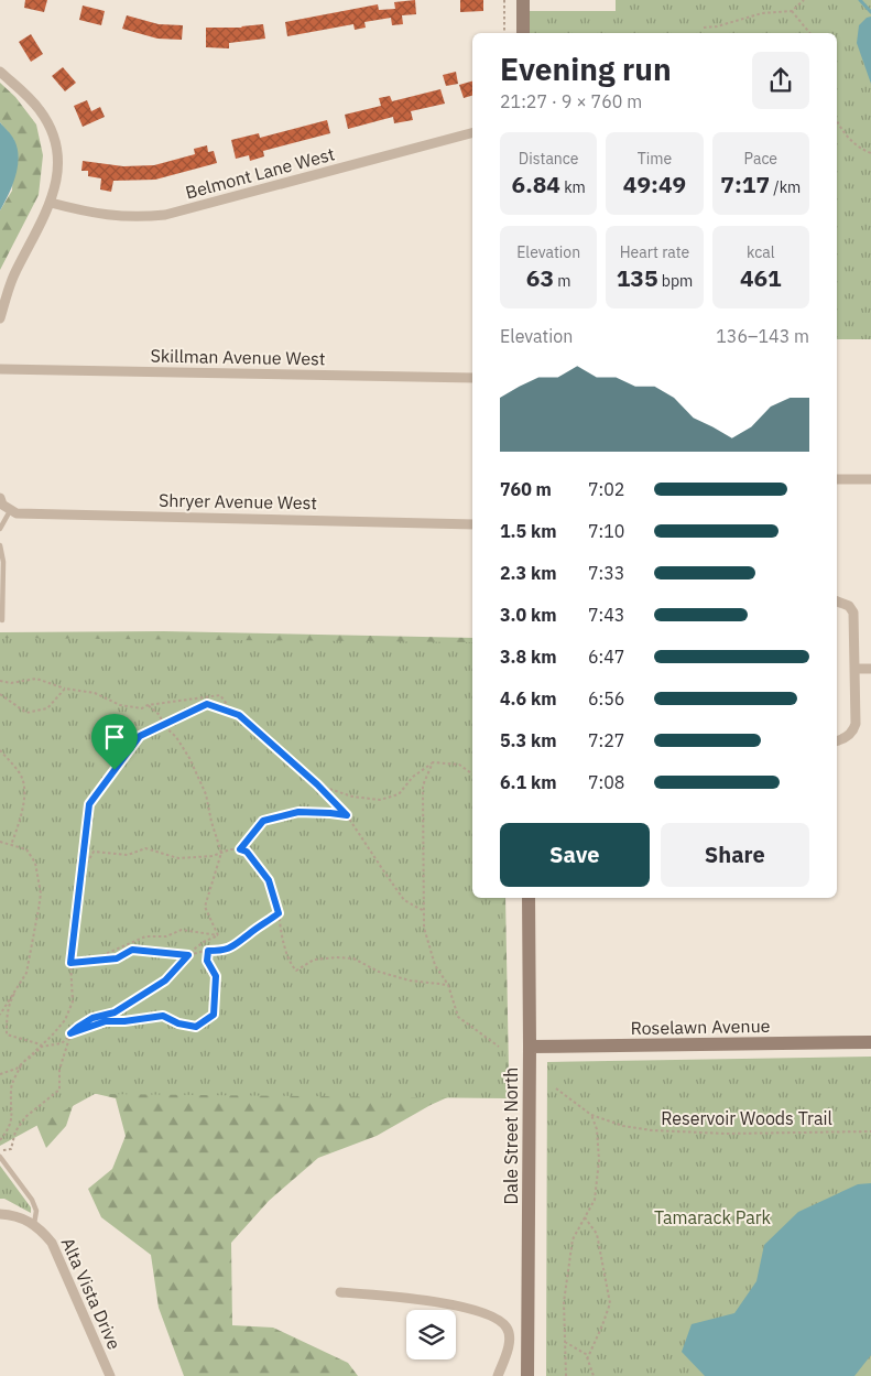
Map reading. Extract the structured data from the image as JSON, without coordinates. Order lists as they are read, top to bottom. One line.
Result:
{"streets":{"main road":["Roselawn Avenue","Dale Street North"],"street":["Belmont Lane West","Skillman Avenue West","Shryer Avenue West","Alta Vista Drive"],"path":["Reservoir Woods Trail"]},"crossings":[["Roselawn Avenue","Dale Street North"]],"parks":["Tamarack Park"],"page":{"heading":["Evening run","21:27 · 9 × 760 m"],"stats":[["Distance","6.84 km"],["Time","49:49"],["Pace","7:17 /km"],["Elevation","63 m"],["Heart rate","135 bpm"],["kcal","461"]],"chart":["Elevation","136–143 m"],"list":[{"name":"760 m","note":"7:02"},{"name":"1.5 km","note":"7:10"},{"name":"2.3 km","note":"7:33"},{"name":"3.0 km","note":"7:43"},{"name":"3.8 km","note":"6:47"},{"name":"4.6 km","note":"6:56"},{"name":"5.3 km","note":"7:27"},{"name":"6.1 km","note":"7:08"}],"buttons":["Save","Share"]}}
